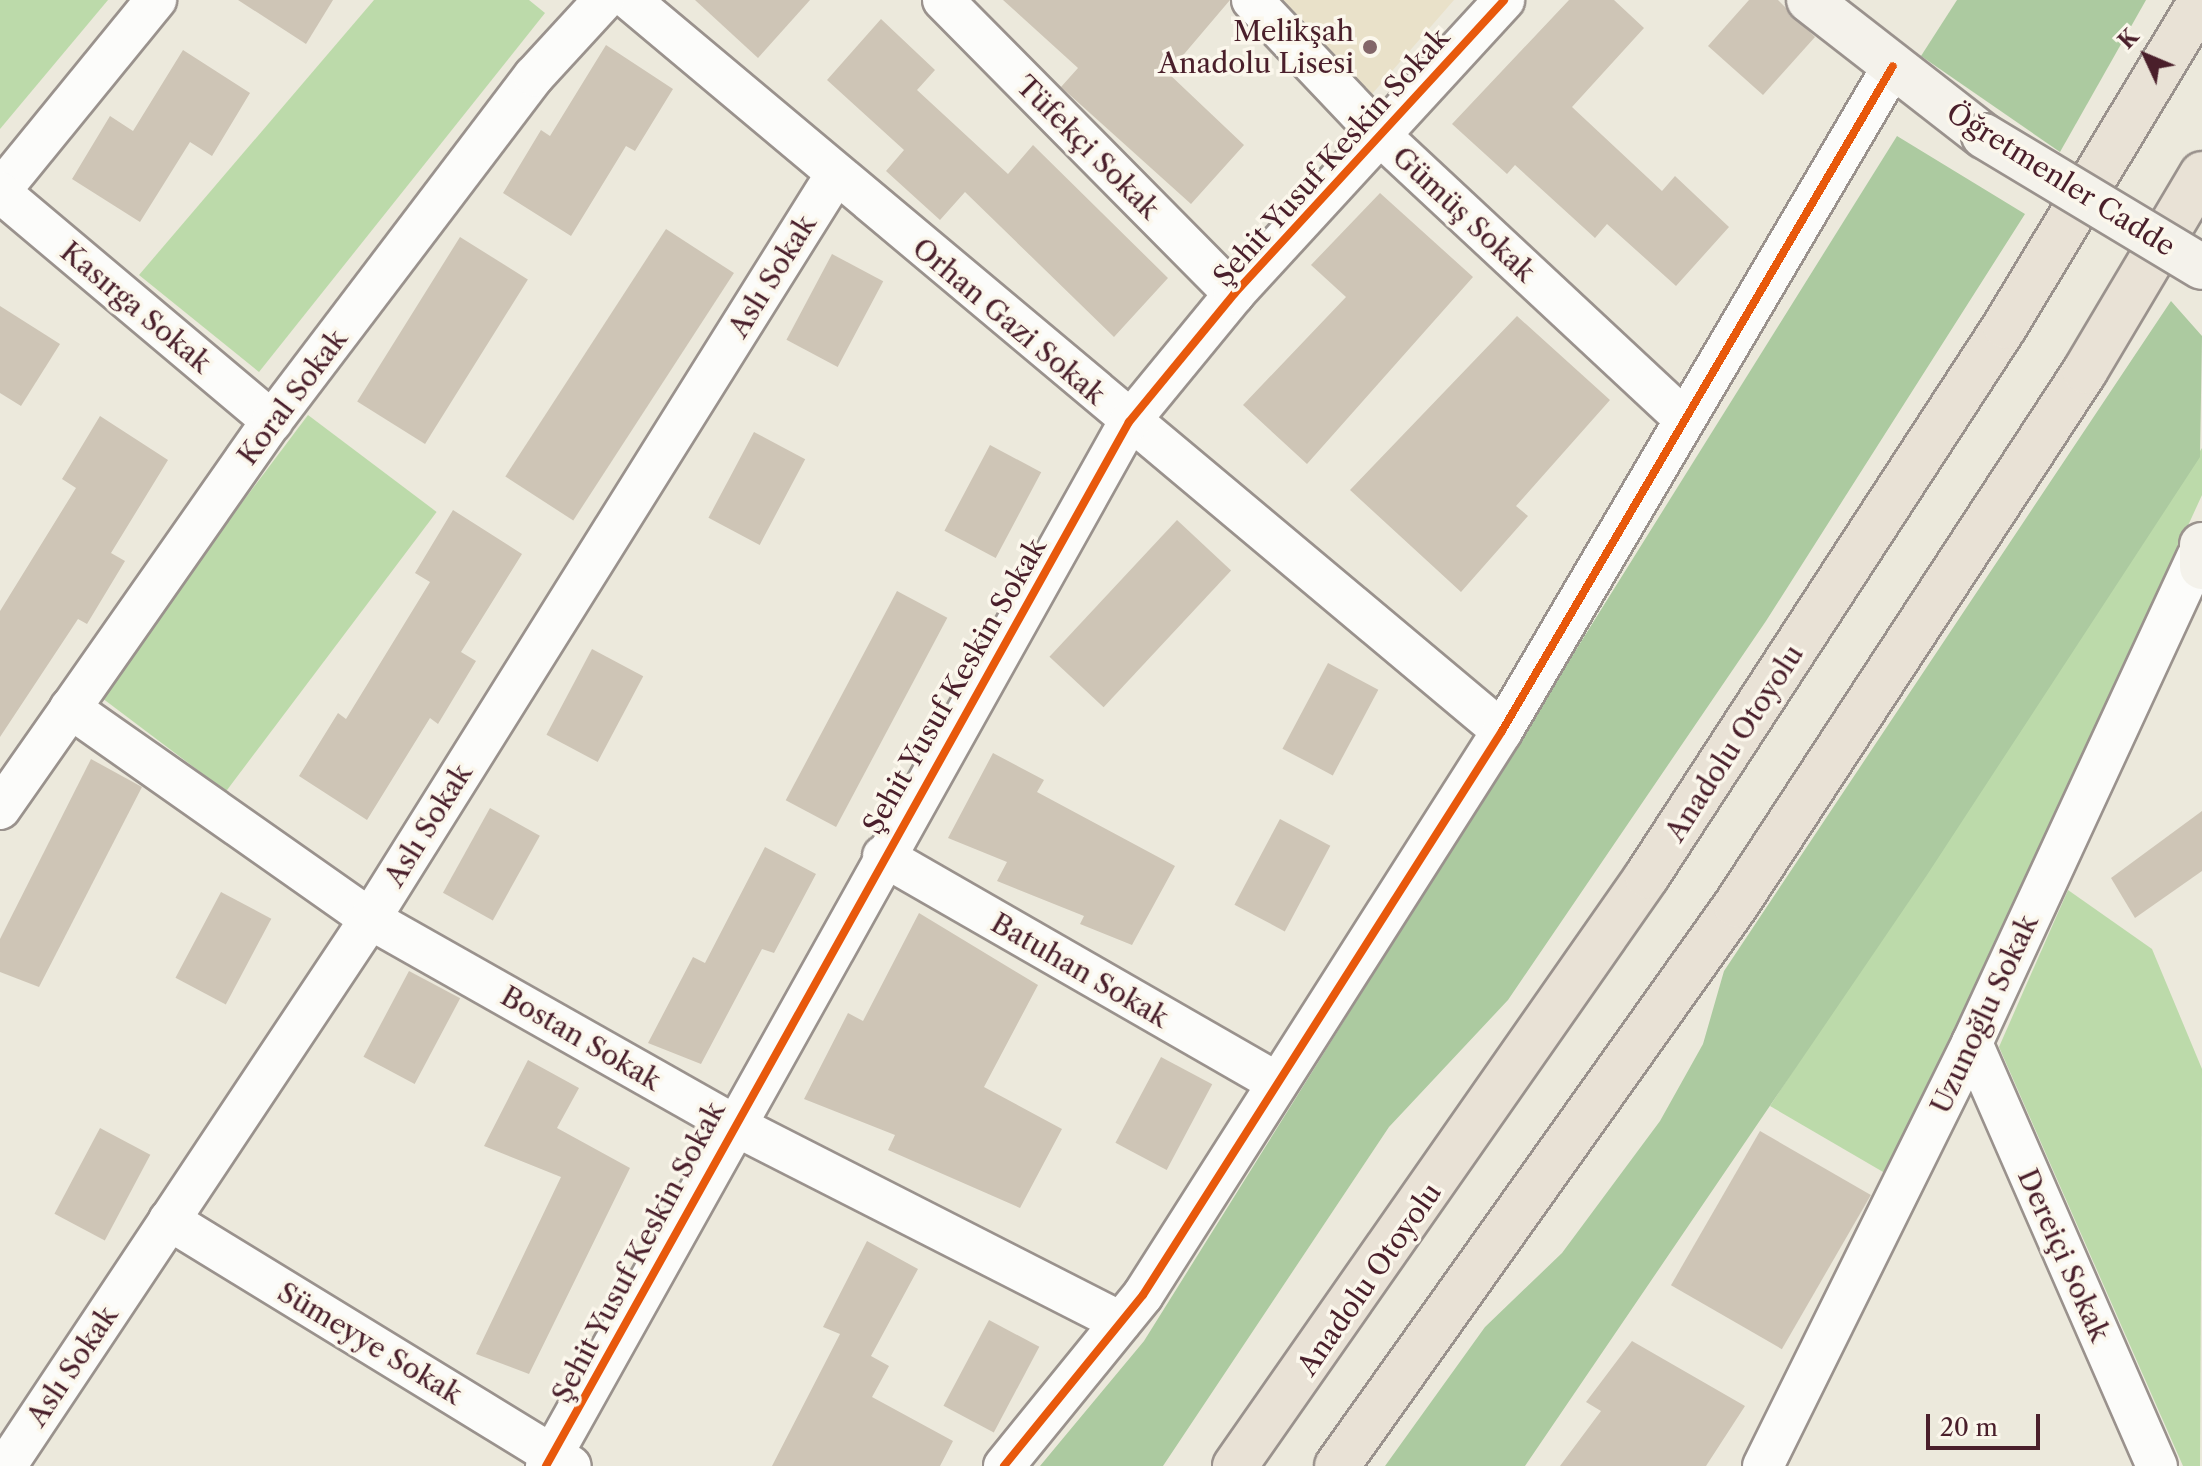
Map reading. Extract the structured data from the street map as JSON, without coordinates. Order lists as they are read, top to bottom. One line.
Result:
{"streets":{"highway":["Anadolu Otoyolu"],"street":["Tüfekçi Sokak","Şehit Yusuf Keskin Sokak","Öğretmenler Cadde","Gümüş Sokak","Aslı Sokak","Kasırga Sokak","Orhan Gazi Sokak","Koral Sokak","Batuhan Sokak","Uzunoğlu Sokak","Bostan Sokak","Dereiçi Sokak","Sümeyye Sokak"]},"crossings":[["Tüfekçi Sokak","Şehit Yusuf Keskin Sokak"],["Şehit Yusuf Keskin Sokak","Gümüş Sokak"],["Şehit Yusuf Keskin Sokak","Orhan Gazi Sokak"],["Şehit Yusuf Keskin Sokak","Batuhan Sokak"],["Şehit Yusuf Keskin Sokak","Bostan Sokak"],["Şehit Yusuf Keskin Sokak","Sümeyye Sokak"],["Aslı Sokak","Orhan Gazi Sokak"],["Aslı Sokak","Bostan Sokak"],["Aslı Sokak","Sümeyye Sokak"],["Kasırga Sokak","Koral Sokak"],["Koral Sokak","Bostan Sokak"],["Uzunoğlu Sokak","Dereiçi Sokak"]],"places":["Melikşah Anadolu Lisesi"],"scale_bar":"20 m","north":"top left"}
